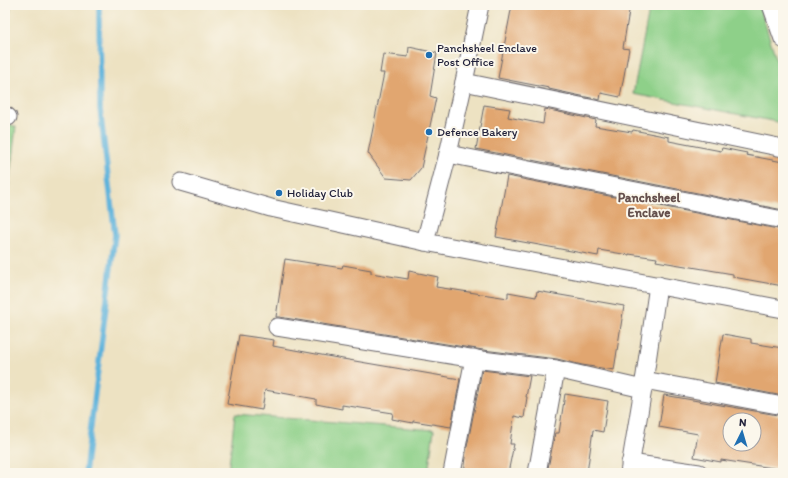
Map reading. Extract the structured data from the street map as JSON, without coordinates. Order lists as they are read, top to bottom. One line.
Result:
{"districts":["Panchsheel Enclave"],"places":["Panchsheel Enclave Post Office","Defence Bakery","Holiday Club"],"north":"top"}
